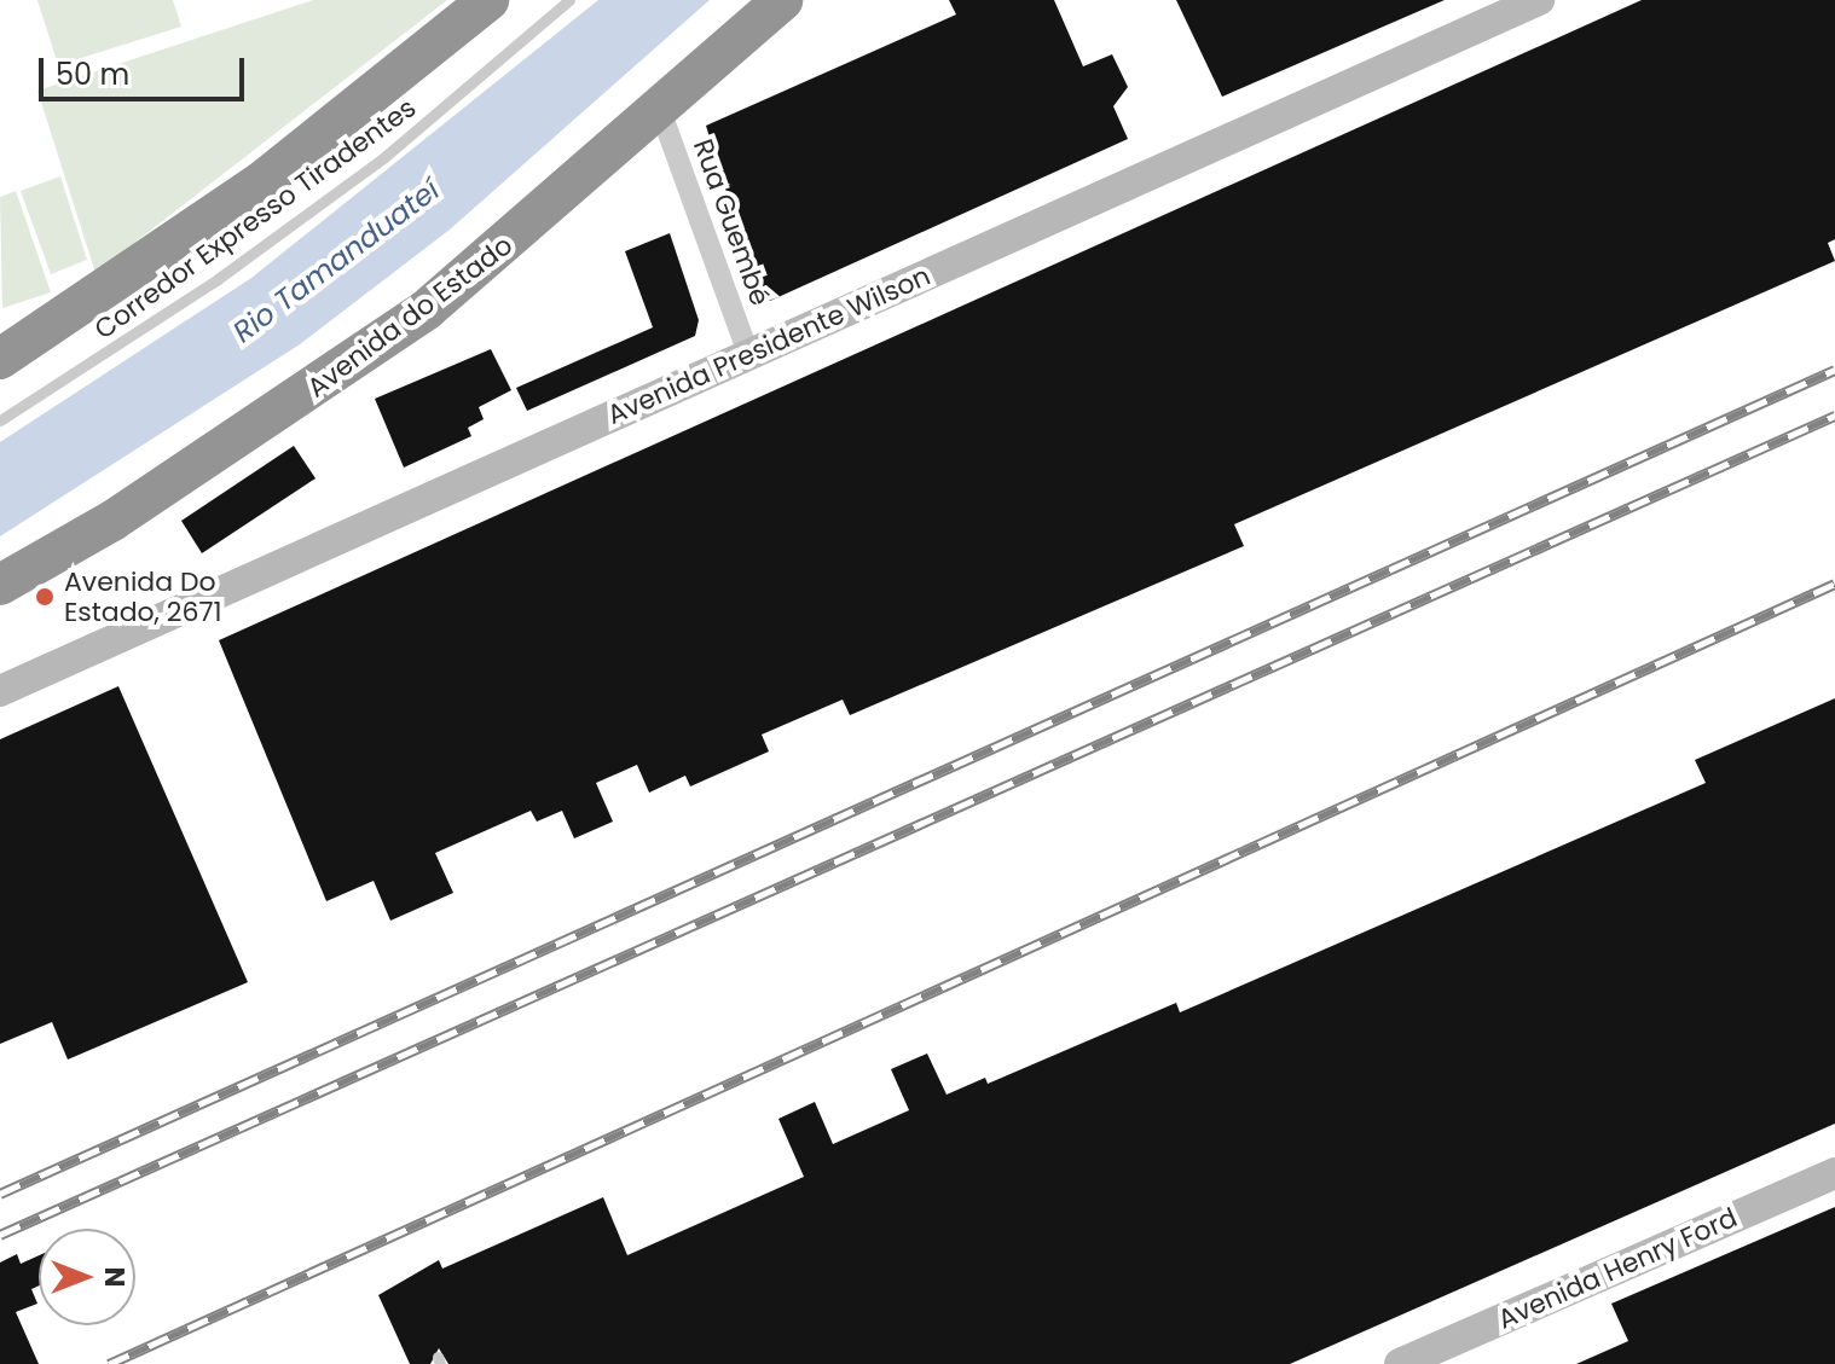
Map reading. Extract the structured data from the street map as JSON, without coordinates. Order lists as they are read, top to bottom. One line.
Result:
{"streets":{"highway":["Avenida do Estado"],"main road":["Avenida Presidente Wilson","Avenida Henry Ford"],"street":["Rua Guembé"],"lane":["Corredor Expresso Tiradentes"]},"crossings":[["Rua Guembé","Avenida do Estado"],["Rua Guembé","Avenida Presidente Wilson"]],"water":["Rio Tamanduateí"],"places":["Avenida Do Estado, 2671"],"scale_bar":"50 m","north":"right"}
